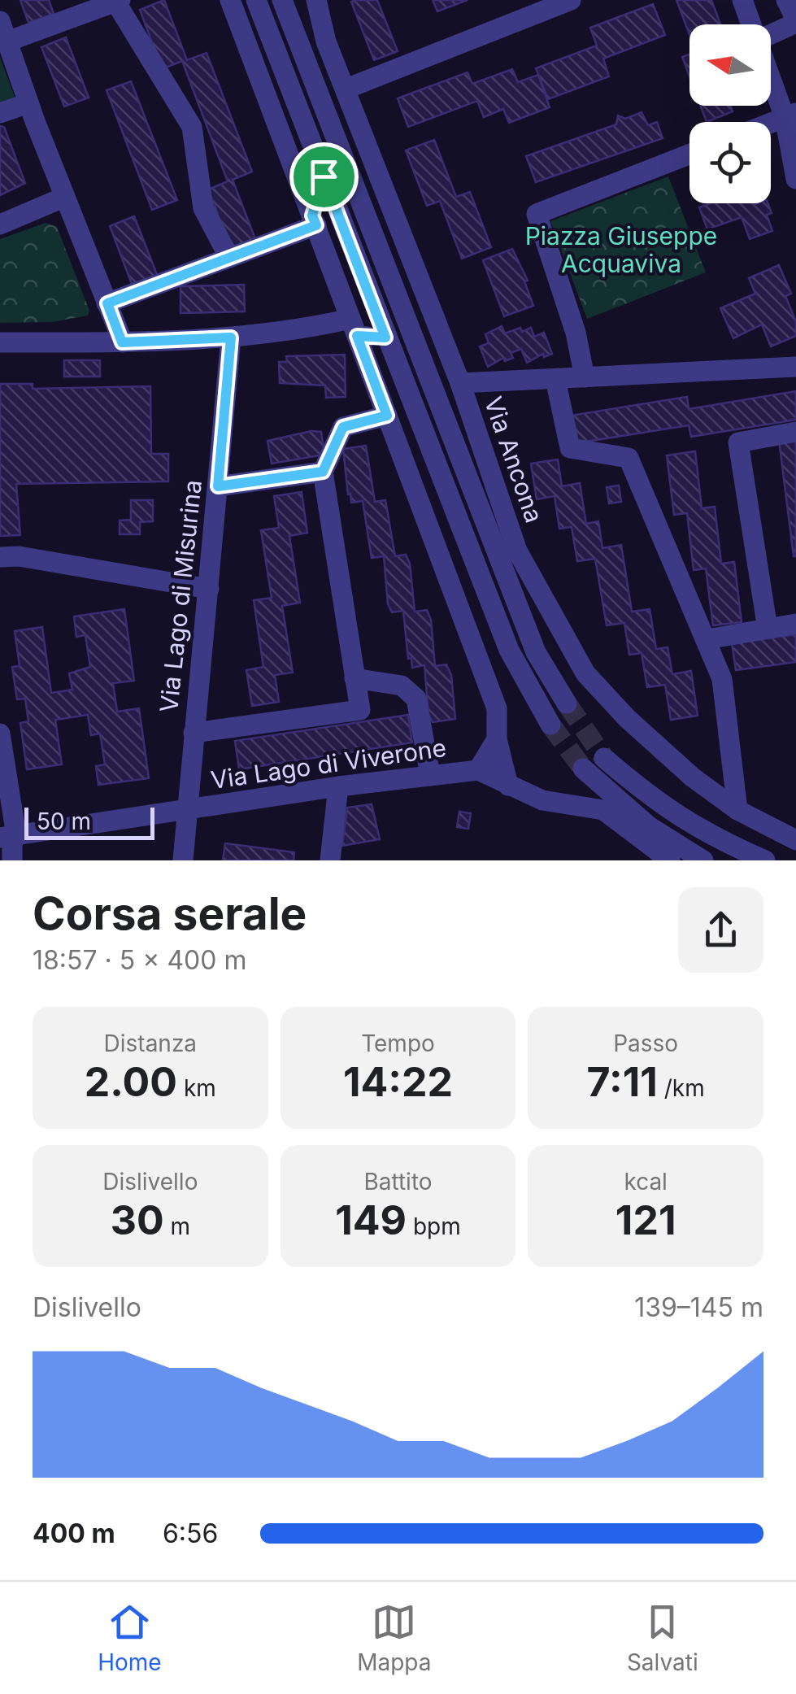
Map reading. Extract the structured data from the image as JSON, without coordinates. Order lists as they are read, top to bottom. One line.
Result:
{"streets":{"street":["Via Ancona","Via Lago di Misurina","Via Lago di Viverone"]},"crossings":[["Via Lago di Misurina","Via Lago di Viverone"]],"parks":["Piazza Giuseppe Acquaviva"],"scale_bar":"50 m","north":"left","page":{"scale":"50 m","heading":["Corsa serale","18:57 · 5 × 400 m"],"stats":[["Distanza","2.00 km"],["Tempo","14:22"],["Passo","7:11 /km"],["Dislivello","30 m"],["Battito","149 bpm"],["kcal","121"]],"chart":["Dislivello","139–145 m"],"list":[{"name":"400 m","note":"6:56"}],"tabs":["Home","Mappa","Salvati"]}}
